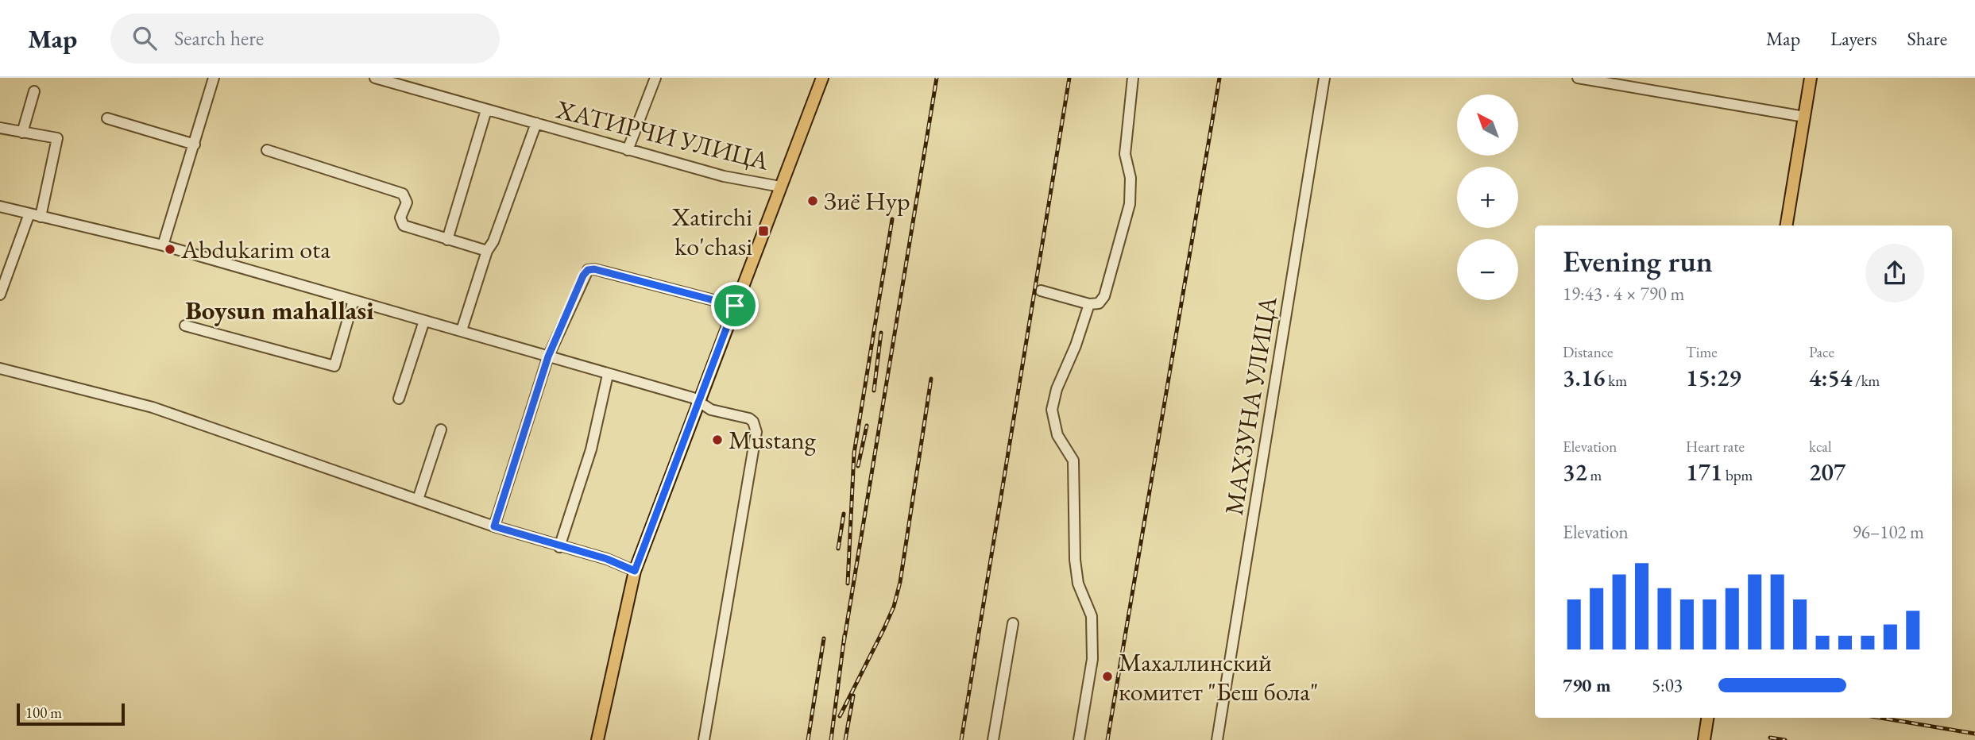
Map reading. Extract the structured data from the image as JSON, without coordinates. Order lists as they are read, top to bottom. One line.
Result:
{"streets":{"street":["ХАТИРЧИ УЛИЦА","МАХЗУНА УЛИЦА"]},"districts":["Boysun mahallasi"],"places":{"other":["Зиё Нур","Abdukarim ota","Mustang","Махаллинский комитет \"Беш бола\""],"transit":["Xatirchi ko'chasi"]},"scale_bar":"100 m","north":"top left","page":{"header":"Map","search":"Search here","nav":["Map","Layers","Share"],"map_buttons":["+","−"],"heading":["Evening run","19:43 · 4 × 790 m"],"stats":[["Distance","3.16 km"],["Time","15:29"],["Pace","4:54 /km"],["Elevation","32 m"],["Heart rate","171 bpm"],["kcal","207"]],"chart":["Elevation","96–102 m"],"list":[{"name":"790 m","note":"5:03"}],"scale":"100 m"}}
